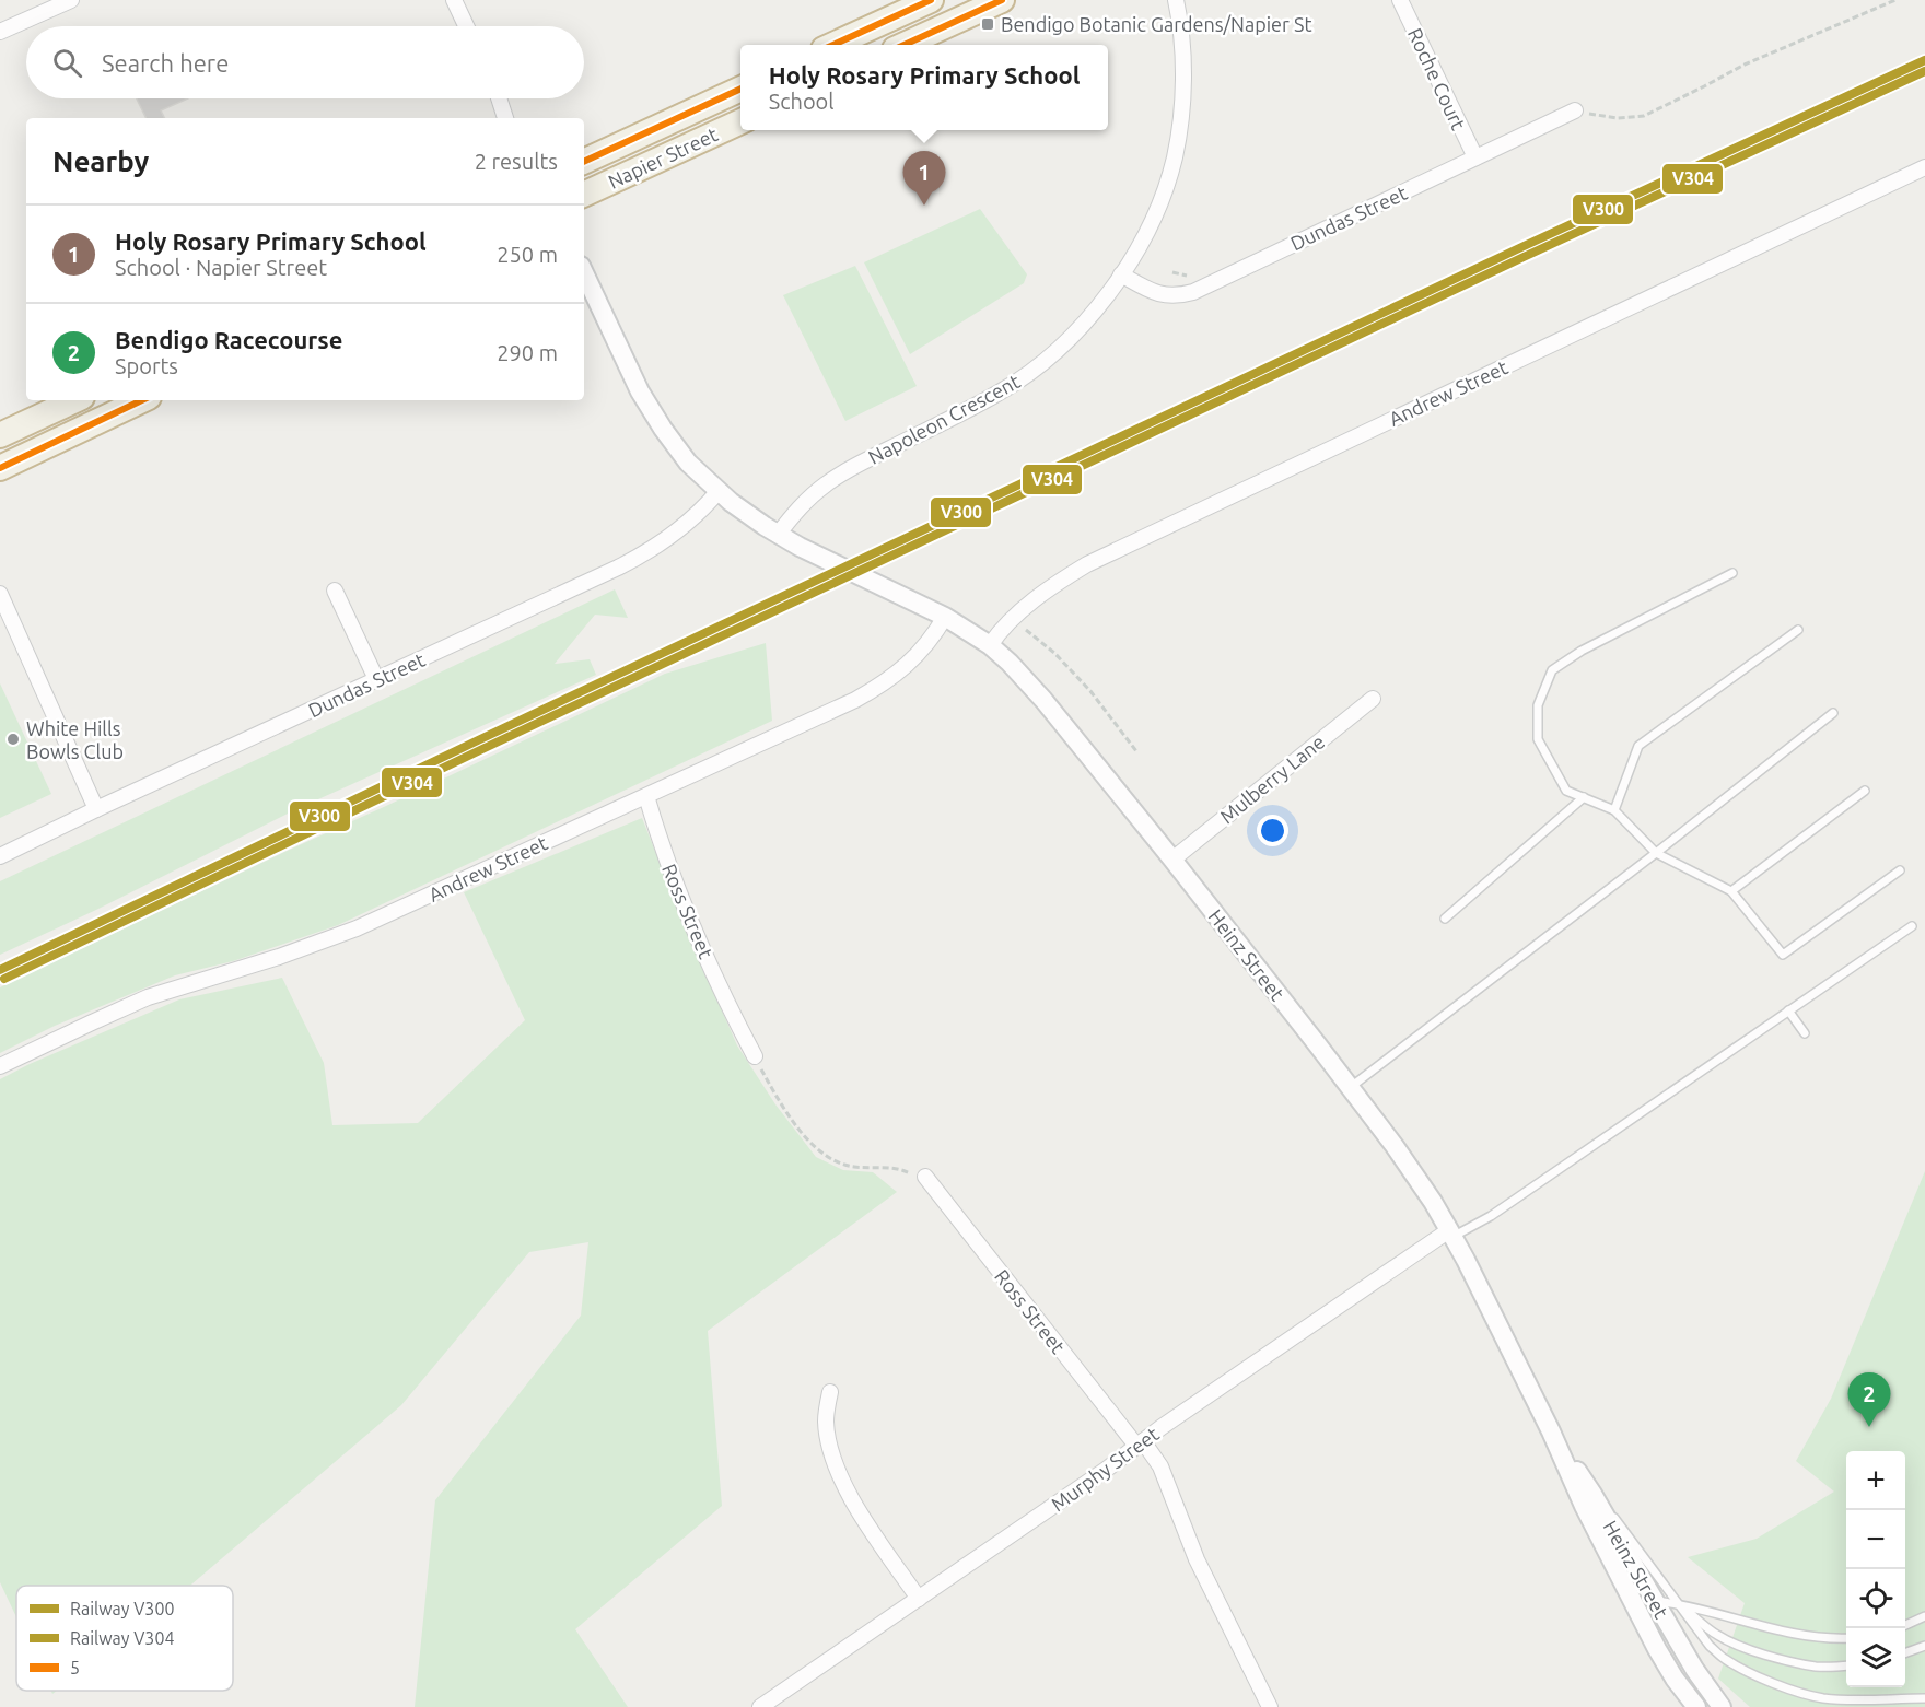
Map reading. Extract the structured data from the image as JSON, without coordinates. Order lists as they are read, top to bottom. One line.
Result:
{"streets":{"highway":["Napier Street"],"street":["Roche Court","Dundas Street","Andrew Street","Napoleon Crescent","Mulberry Lane","Ross Street","Heinz Street","Murphy Street"]},"crossings":[["Roche Court","Dundas Street"],["Dundas Street","Napoleon Crescent"],["Dundas Street","Heinz Street"],["Andrew Street","Ross Street"],["Andrew Street","Heinz Street"],["Napoleon Crescent","Heinz Street"],["Mulberry Lane","Heinz Street"],["Ross Street","Murphy Street"],["Heinz Street","Murphy Street"]],"places":{"transit":["Bendigo Botanic Gardens/Napier St"],"other":["White Hills Bowls Club"]},"lines":["transit line 5","rail line V300","rail line V304"],"legend":["Railway V300","Railway V304","5"],"page":{"search":"Search here","popup":["Holy Rosary Primary School","School"],"heading":["Nearby","2 results"],"pins":["1","2"],"list":[{"mark":"1","name":"Holy Rosary Primary School","note":"School · Napier Street","value":"250 m"},{"mark":"2","name":"Bendigo Racecourse","note":"Sports","value":"290 m"}],"map_buttons":["+","−"]}}
